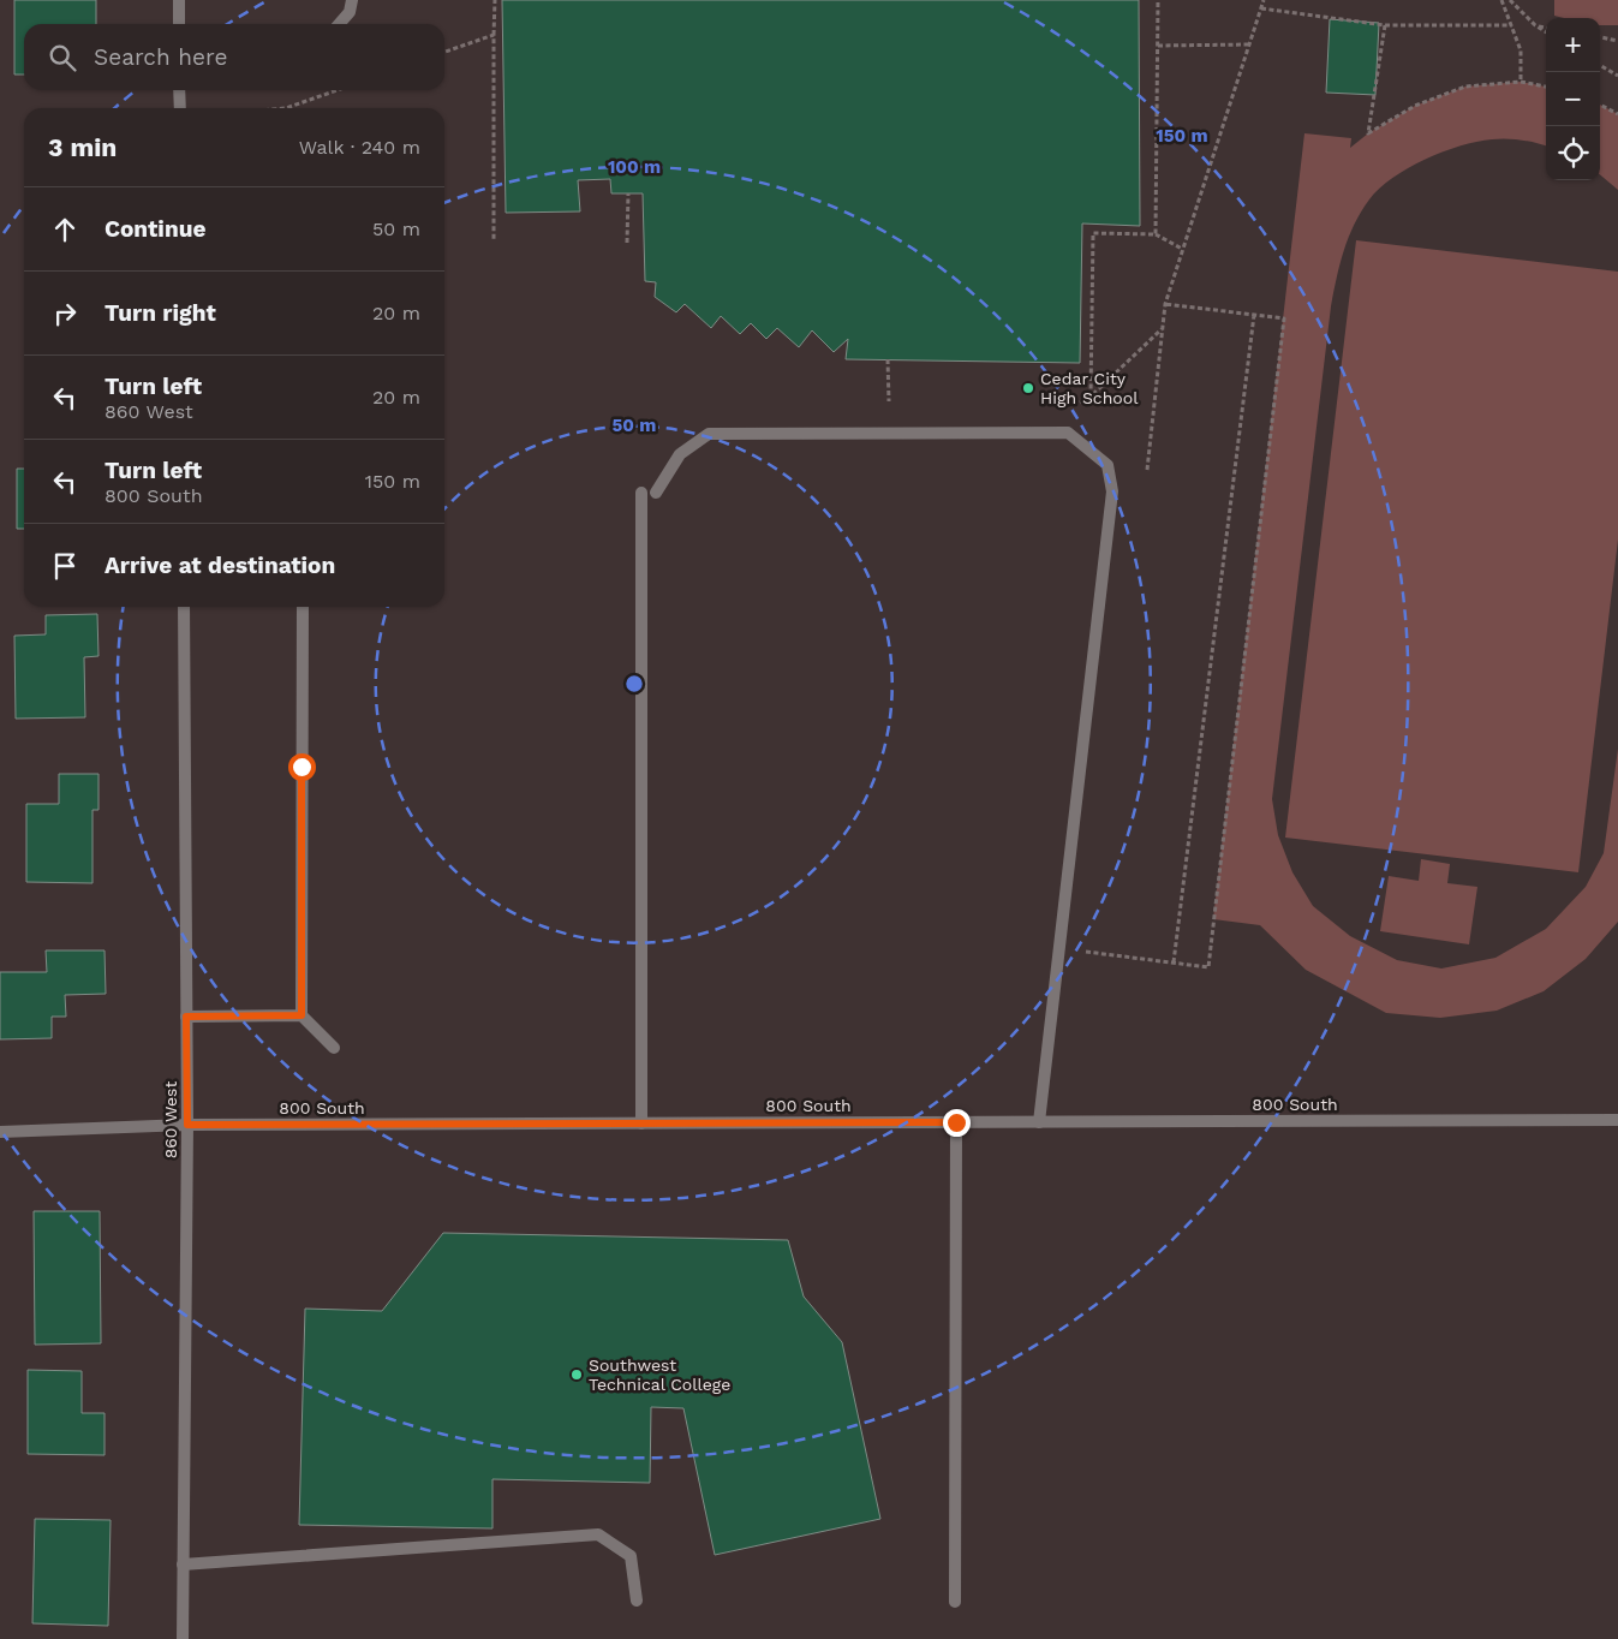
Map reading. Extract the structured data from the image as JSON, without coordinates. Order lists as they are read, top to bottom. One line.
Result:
{"streets":{"street":["800 South","860 West"]},"crossings":[["800 South","860 West"]],"places":["Cedar City High School","Southwest Technical College"],"page":{"map_buttons":["+","−"],"search":"Search here","heading":["3 min","Walk · 240 m"],"list":[["Continue","50 m"],["Turn right","20 m"],["Turn left","860 West","20 m"],["Turn left","800 South","150 m"],"Arrive at destination"]},"rings":["150 m","100 m","50 m"]}
